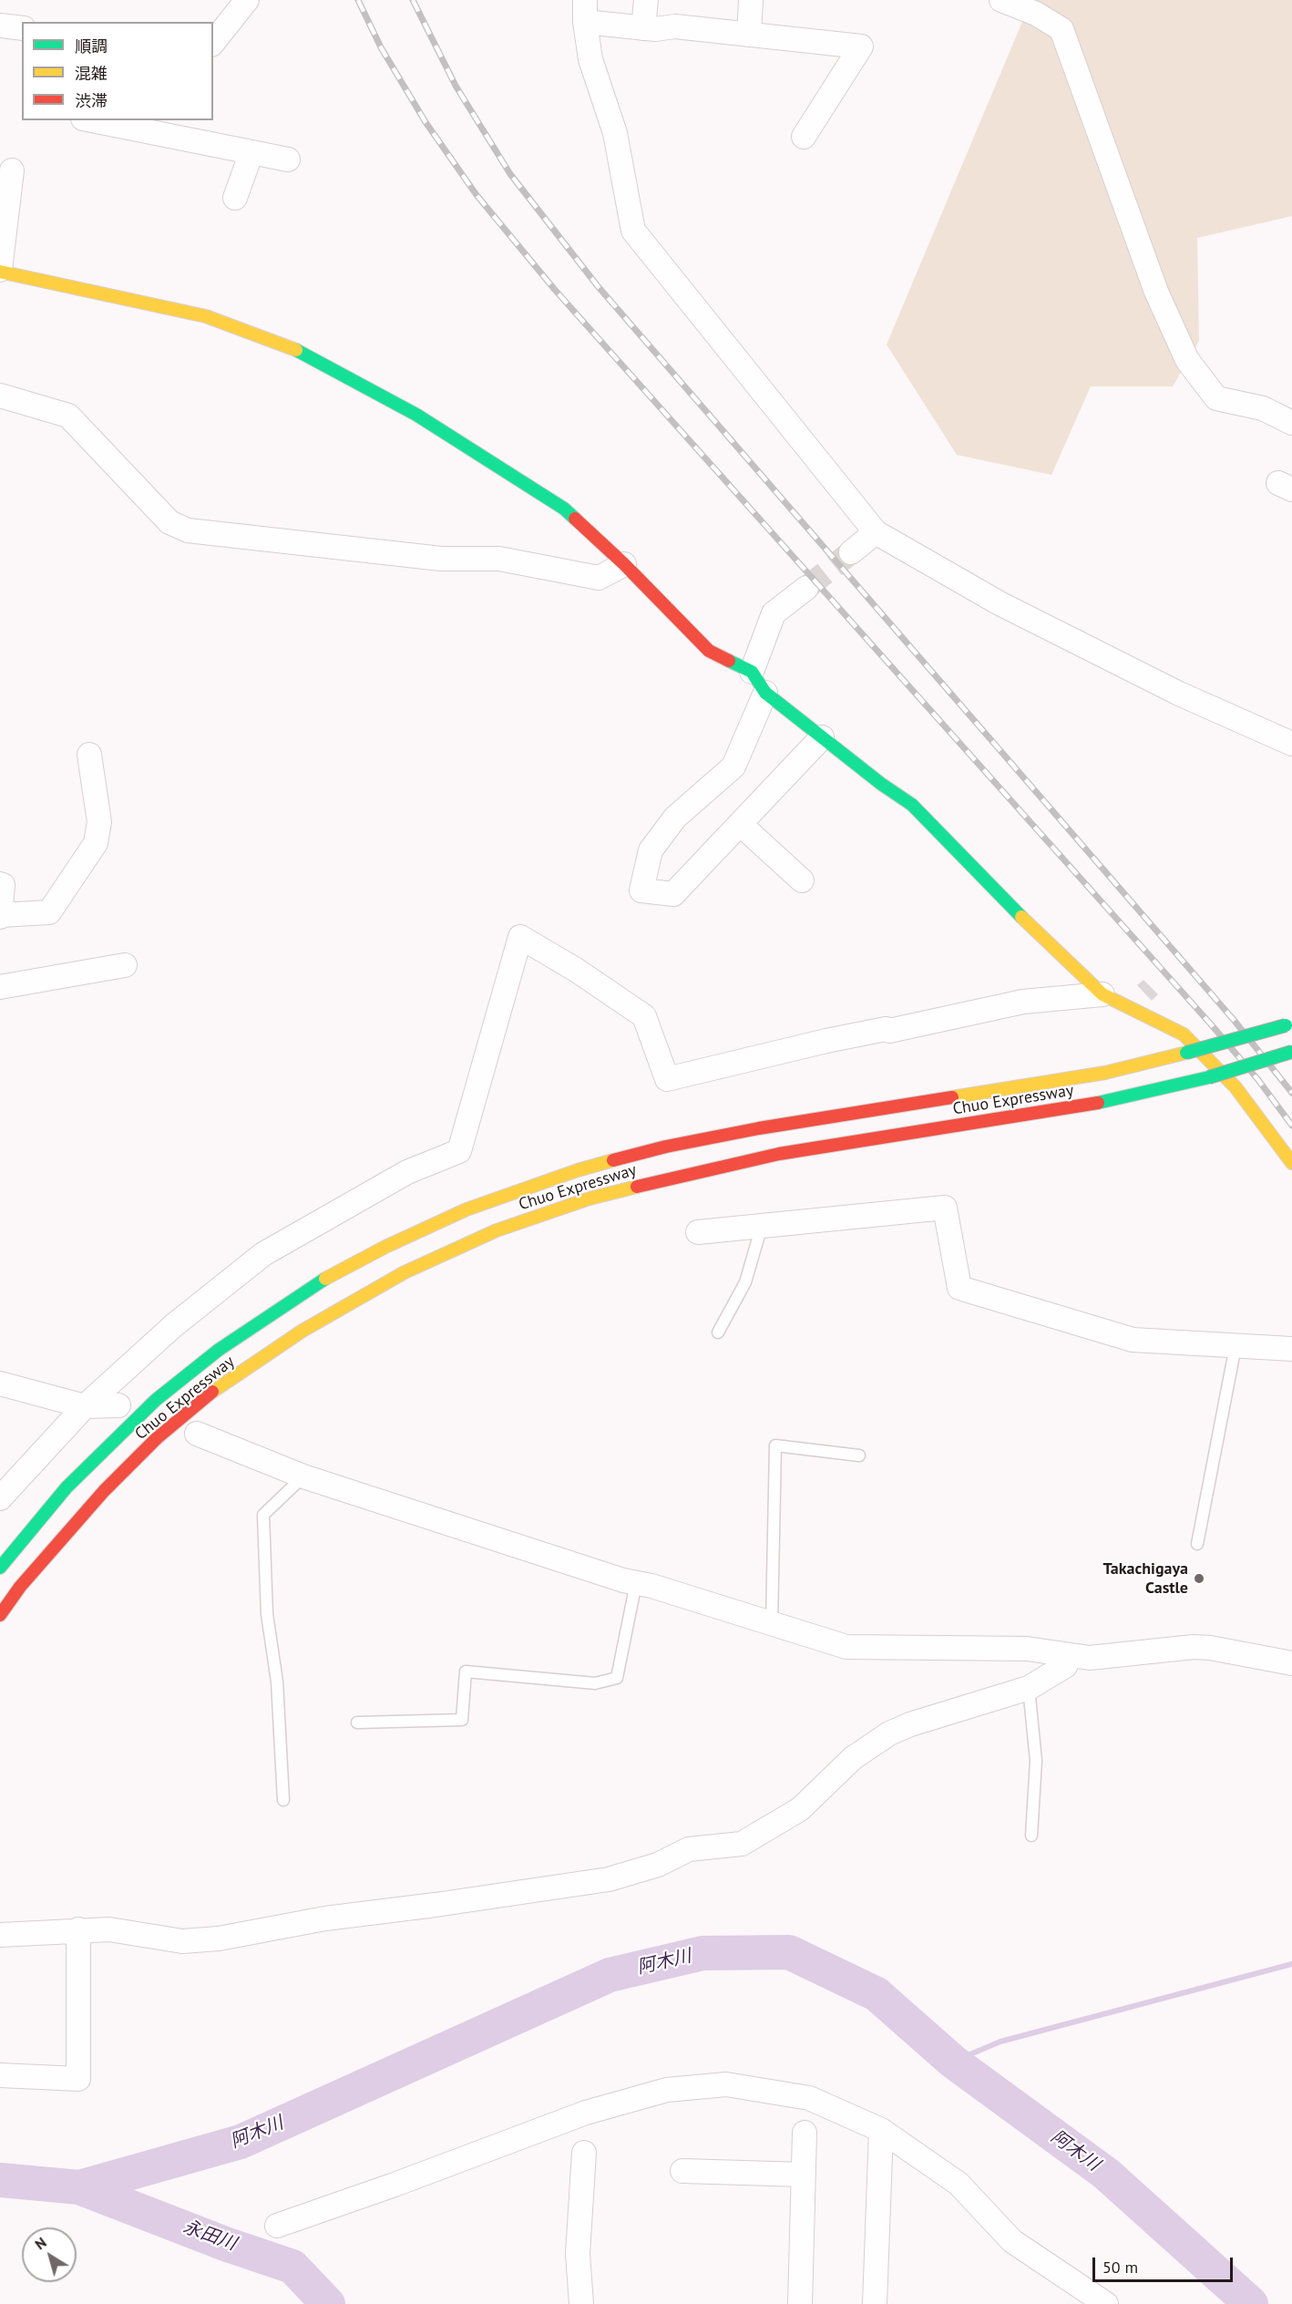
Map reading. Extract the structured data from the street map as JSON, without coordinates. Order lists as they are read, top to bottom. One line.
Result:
{"streets":{"main road":["Chuo Expressway"]},"water":["阿木川","永田川"],"places":["Takachigaya Castle"],"legend":["順調","混雑","渋滞"],"scale_bar":"50 m","north":"top left"}
